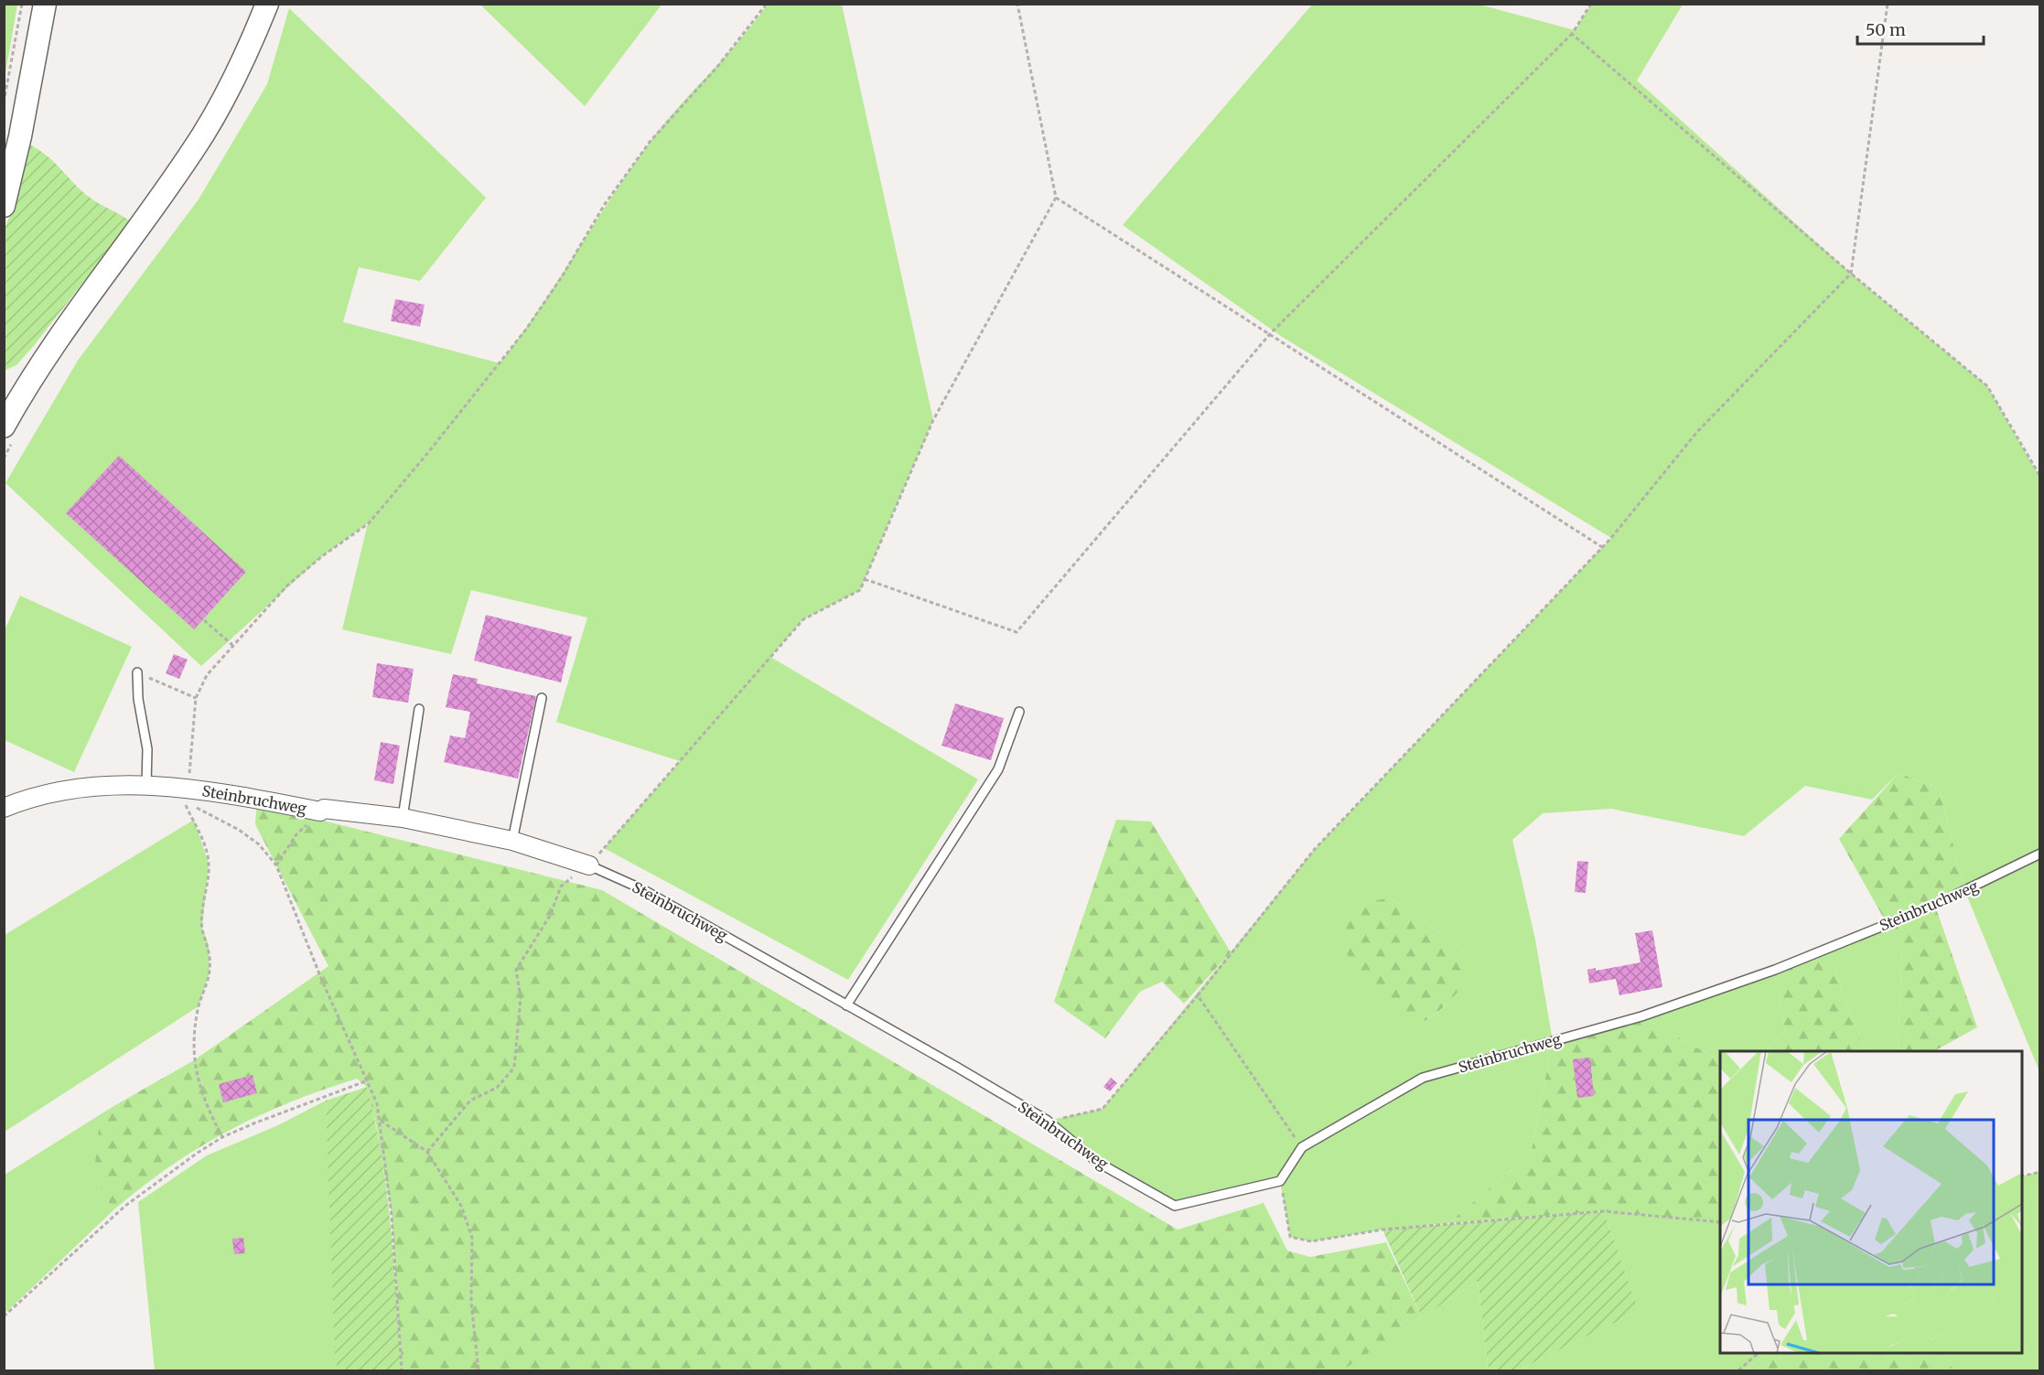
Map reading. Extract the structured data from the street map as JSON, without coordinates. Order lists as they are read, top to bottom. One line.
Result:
{"streets":{"street":["Steinbruchweg"]},"scale_bar":"50 m"}
